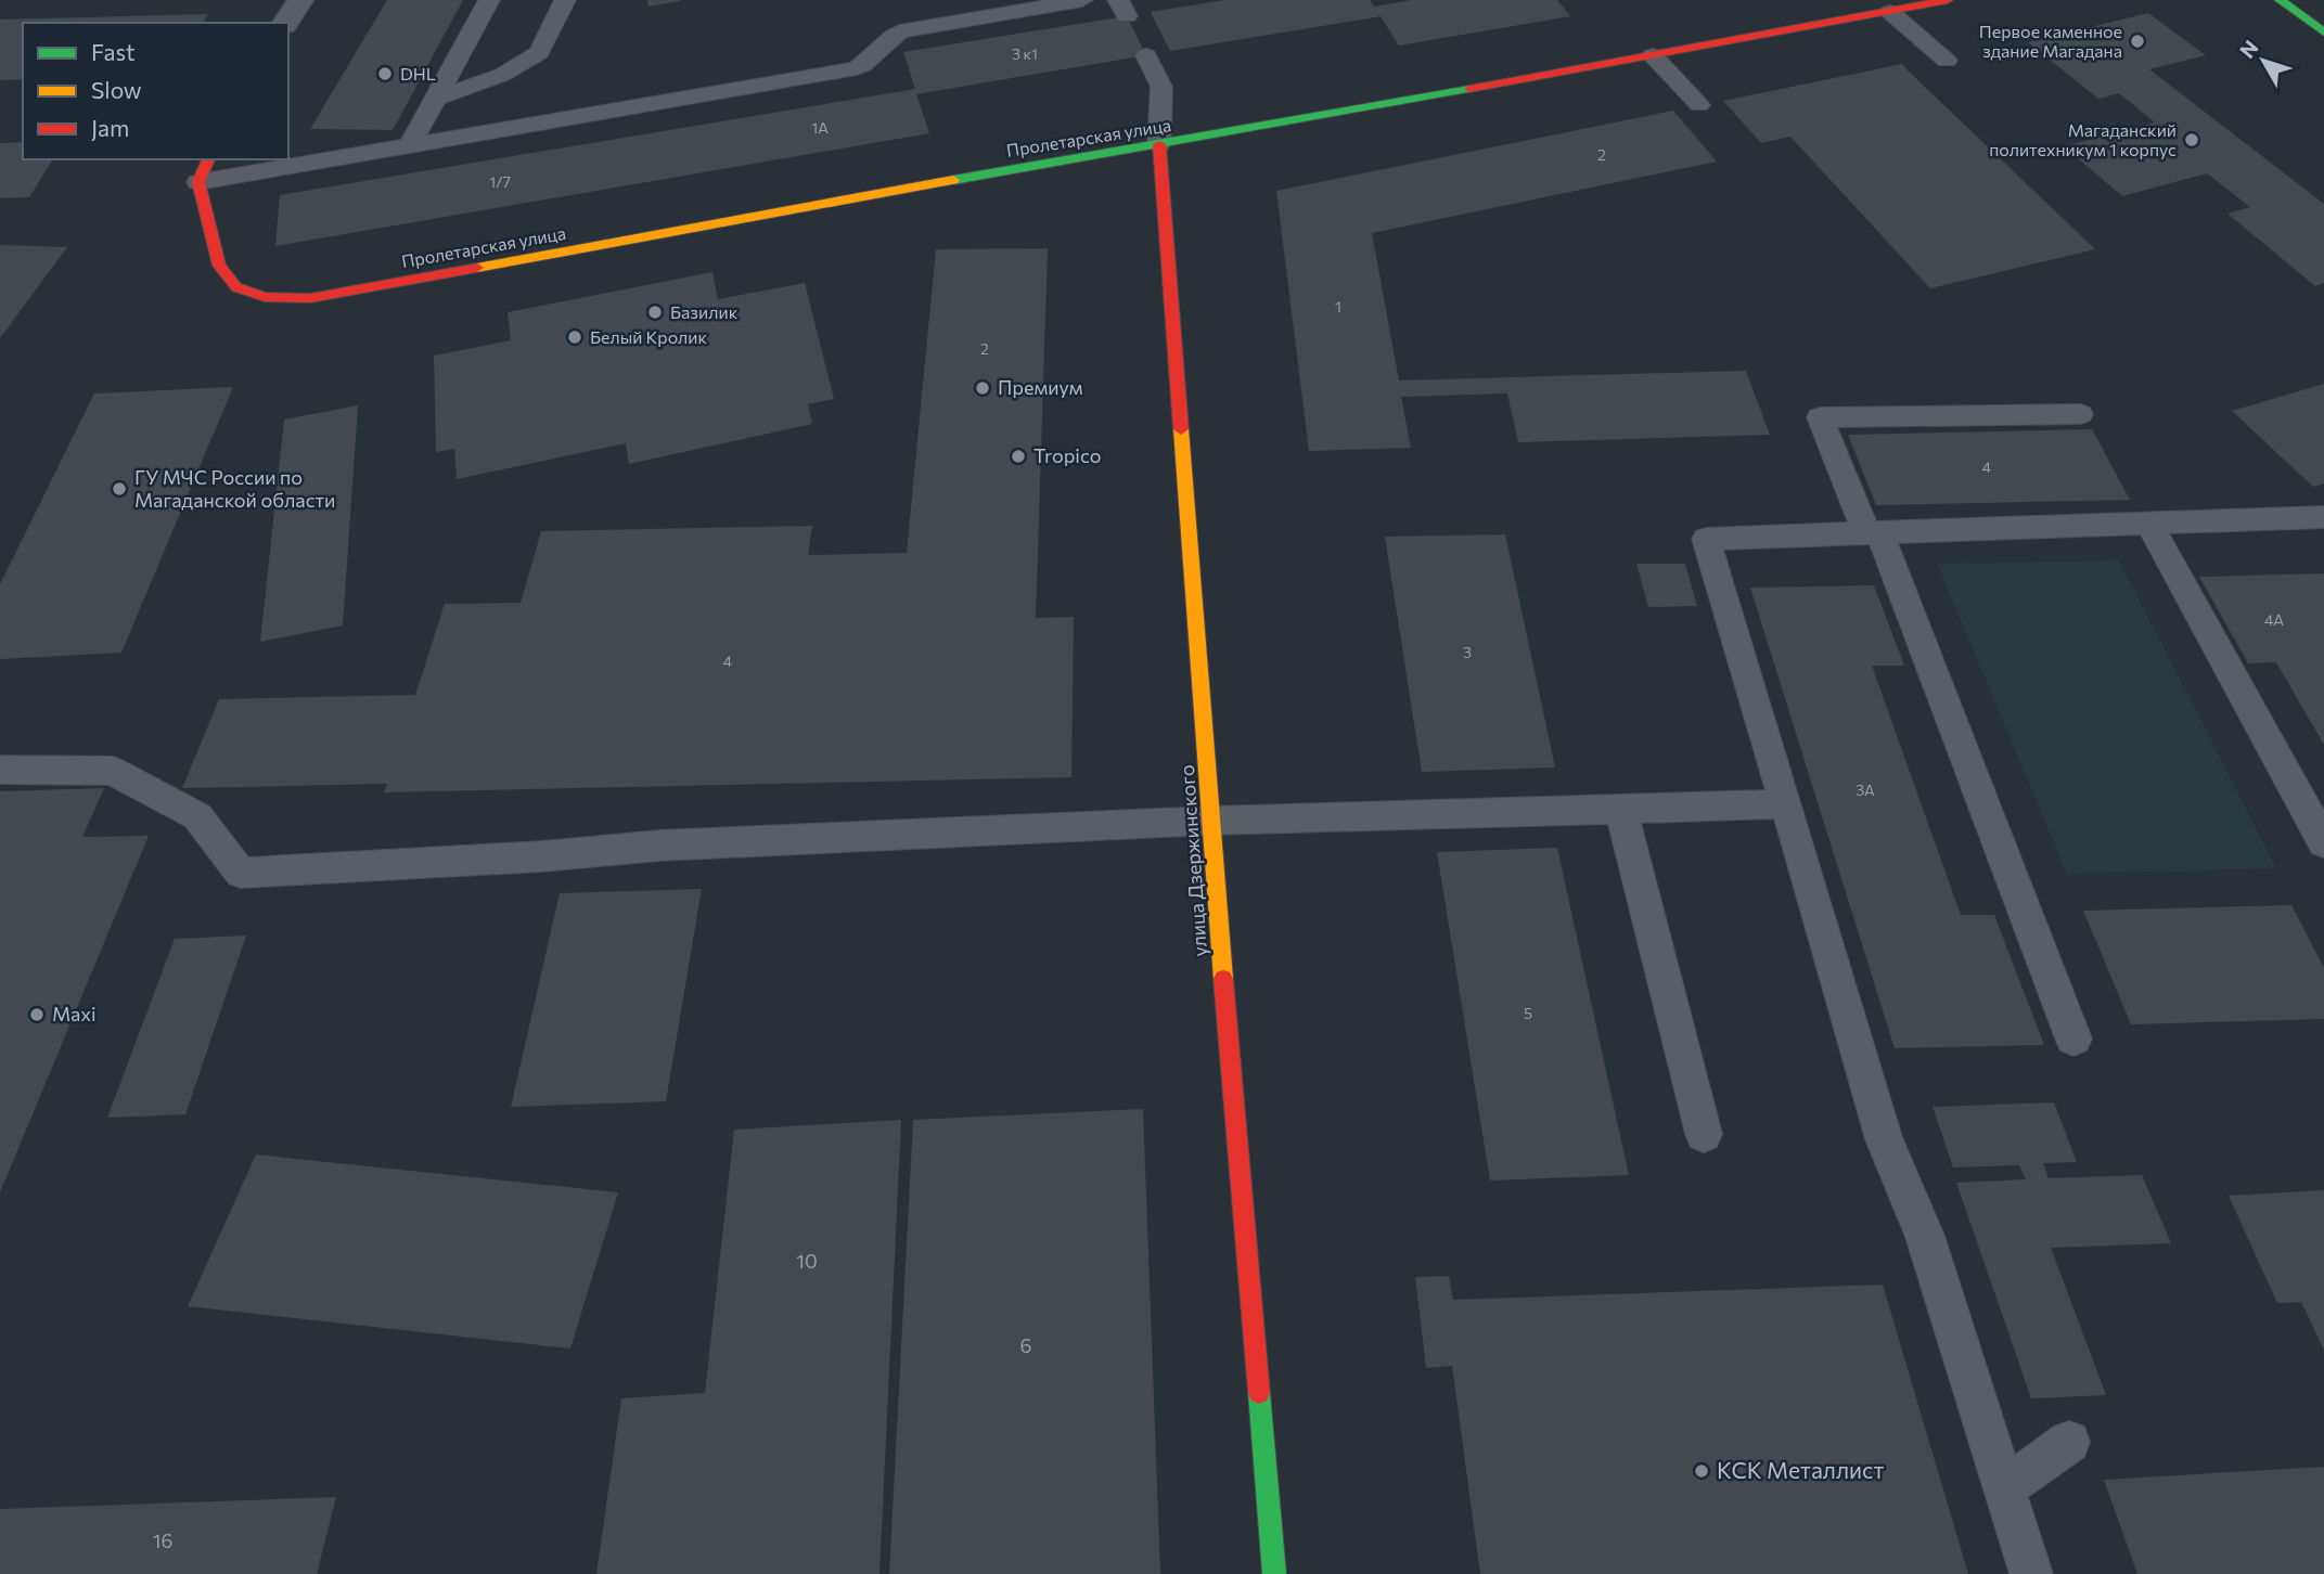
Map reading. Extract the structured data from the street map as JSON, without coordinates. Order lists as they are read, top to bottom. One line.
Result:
{"streets":{"street":["Пролетарская улица","улица Дзержинского"]},"crossings":[["Пролетарская улица","улица Дзержинского"]],"places":["Первое каменное здание Магадана","DHL","Магаданский политехникум 1 корпус","Базилик","Белый Кролик","Премиум","Tropico","ГУ МЧС России по Магаданской области","Maxi","КСК Металлист"],"house_numbers":["3 к1","1А","2","1/7","1","2","4","4А","3","4","3А","5","10","6","16"],"legend":["Fast","Slow","Jam"],"north":"top left"}
